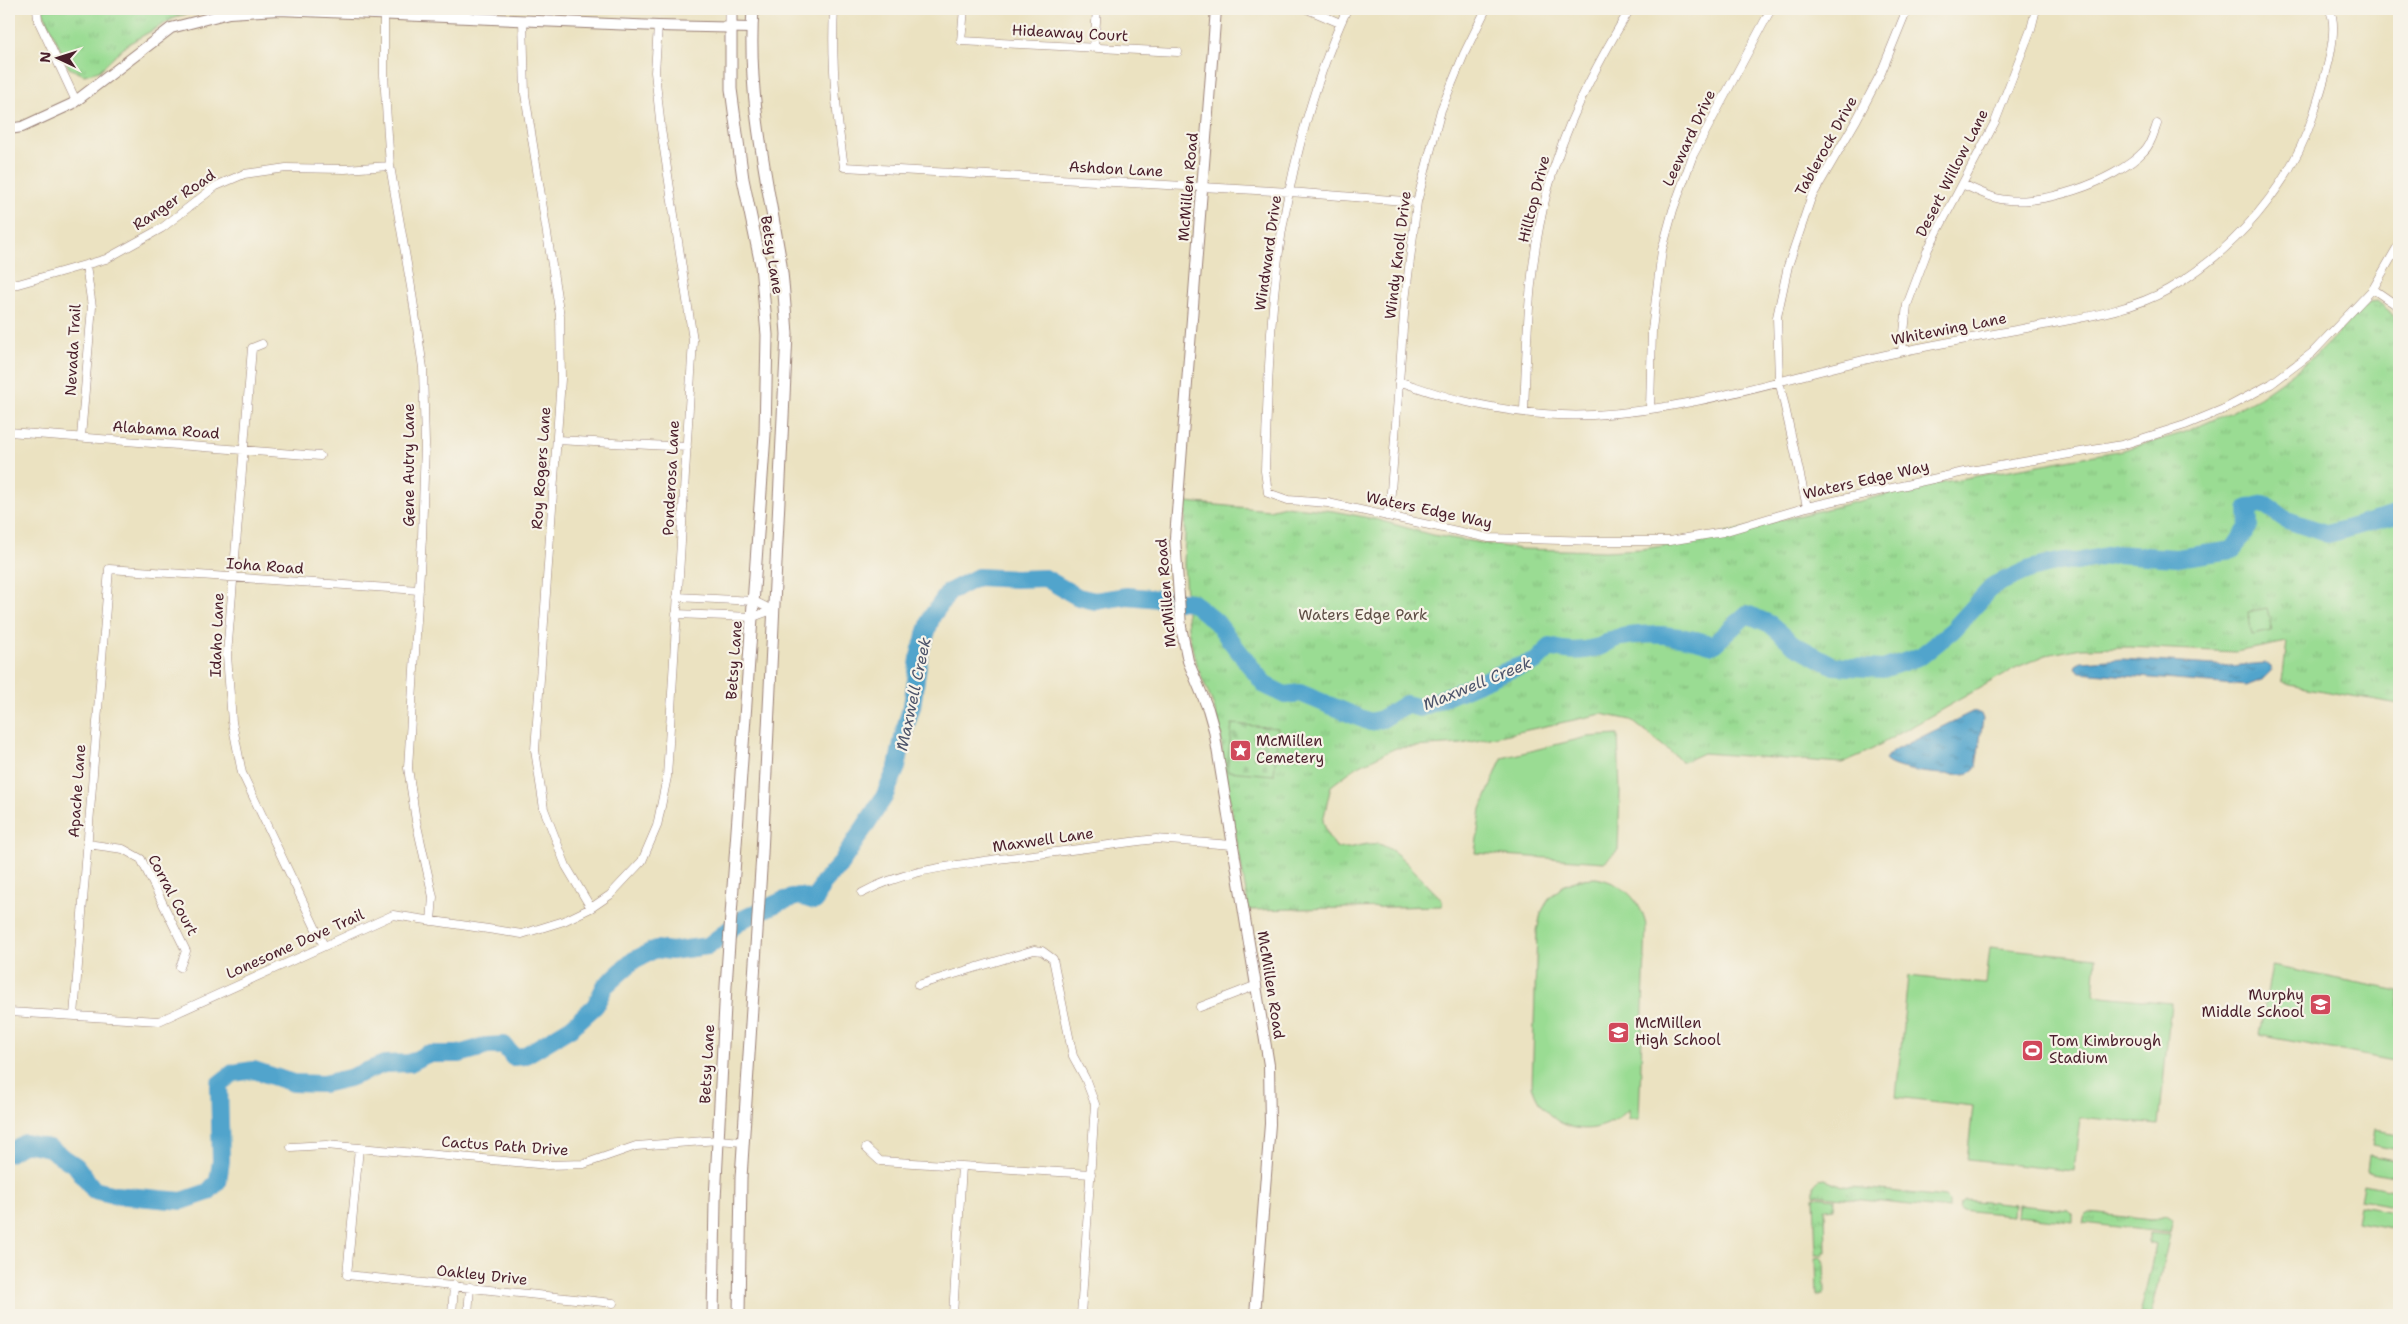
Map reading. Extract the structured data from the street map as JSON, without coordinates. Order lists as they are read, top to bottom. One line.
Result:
{"streets":{"main road":["Betsy Lane"],"street":["Hideaway Court","Leeward Drive","Tablerock Drive","Ashdon Lane","Desert Willow Lane","McMillen Road","Hilltop Drive","Ranger Road","Windward Drive","Windy Knoll Drive","Whitewing Lane","Nevada Trail","Alabama Road","Gene Autry Lane","Roy Rogers Lane","Ponderosa Lane","Waters Edge Way","Ioha Road","Idaho Lane","Apache Lane","Maxwell Lane","Corral Court","Lonesome Dove Trail","Cactus Path Drive","Oakley Drive"]},"crossings":[["Leeward Drive","Whitewing Lane"],["Tablerock Drive","Whitewing Lane"],["Tablerock Drive","Waters Edge Way"],["Ashdon Lane","McMillen Road"],["Ashdon Lane","Windward Drive"],["Ashdon Lane","Windy Knoll Drive"],["Desert Willow Lane","Whitewing Lane"],["McMillen Road","Maxwell Lane"],["Hilltop Drive","Whitewing Lane"],["Ranger Road","Nevada Trail"],["Ranger Road","Gene Autry Lane"],["Windward Drive","Waters Edge Way"],["Betsy Lane","Cactus Path Drive"],["Windy Knoll Drive","Whitewing Lane"],["Windy Knoll Drive","Waters Edge Way"],["Nevada Trail","Alabama Road"],["Alabama Road","Idaho Lane"],["Gene Autry Lane","Ioha Road"],["Gene Autry Lane","Lonesome Dove Trail"],["Roy Rogers Lane","Ponderosa Lane"],["Roy Rogers Lane","Lonesome Dove Trail"],["Ponderosa Lane","Lonesome Dove Trail"],["Ioha Road","Idaho Lane"],["Ioha Road","Apache Lane"],["Idaho Lane","Lonesome Dove Trail"],["Apache Lane","Corral Court"],["Apache Lane","Lonesome Dove Trail"],["Cactus Path Drive","Oakley Drive"]],"water":["Maxwell Creek"],"parks":["Waters Edge Park"],"places":{"place":["McMillen Cemetery"],"school or university":["Murphy Middle School","McMillen High School"],"sports":["Tom Kimbrough Stadium"]},"north":"left"}
